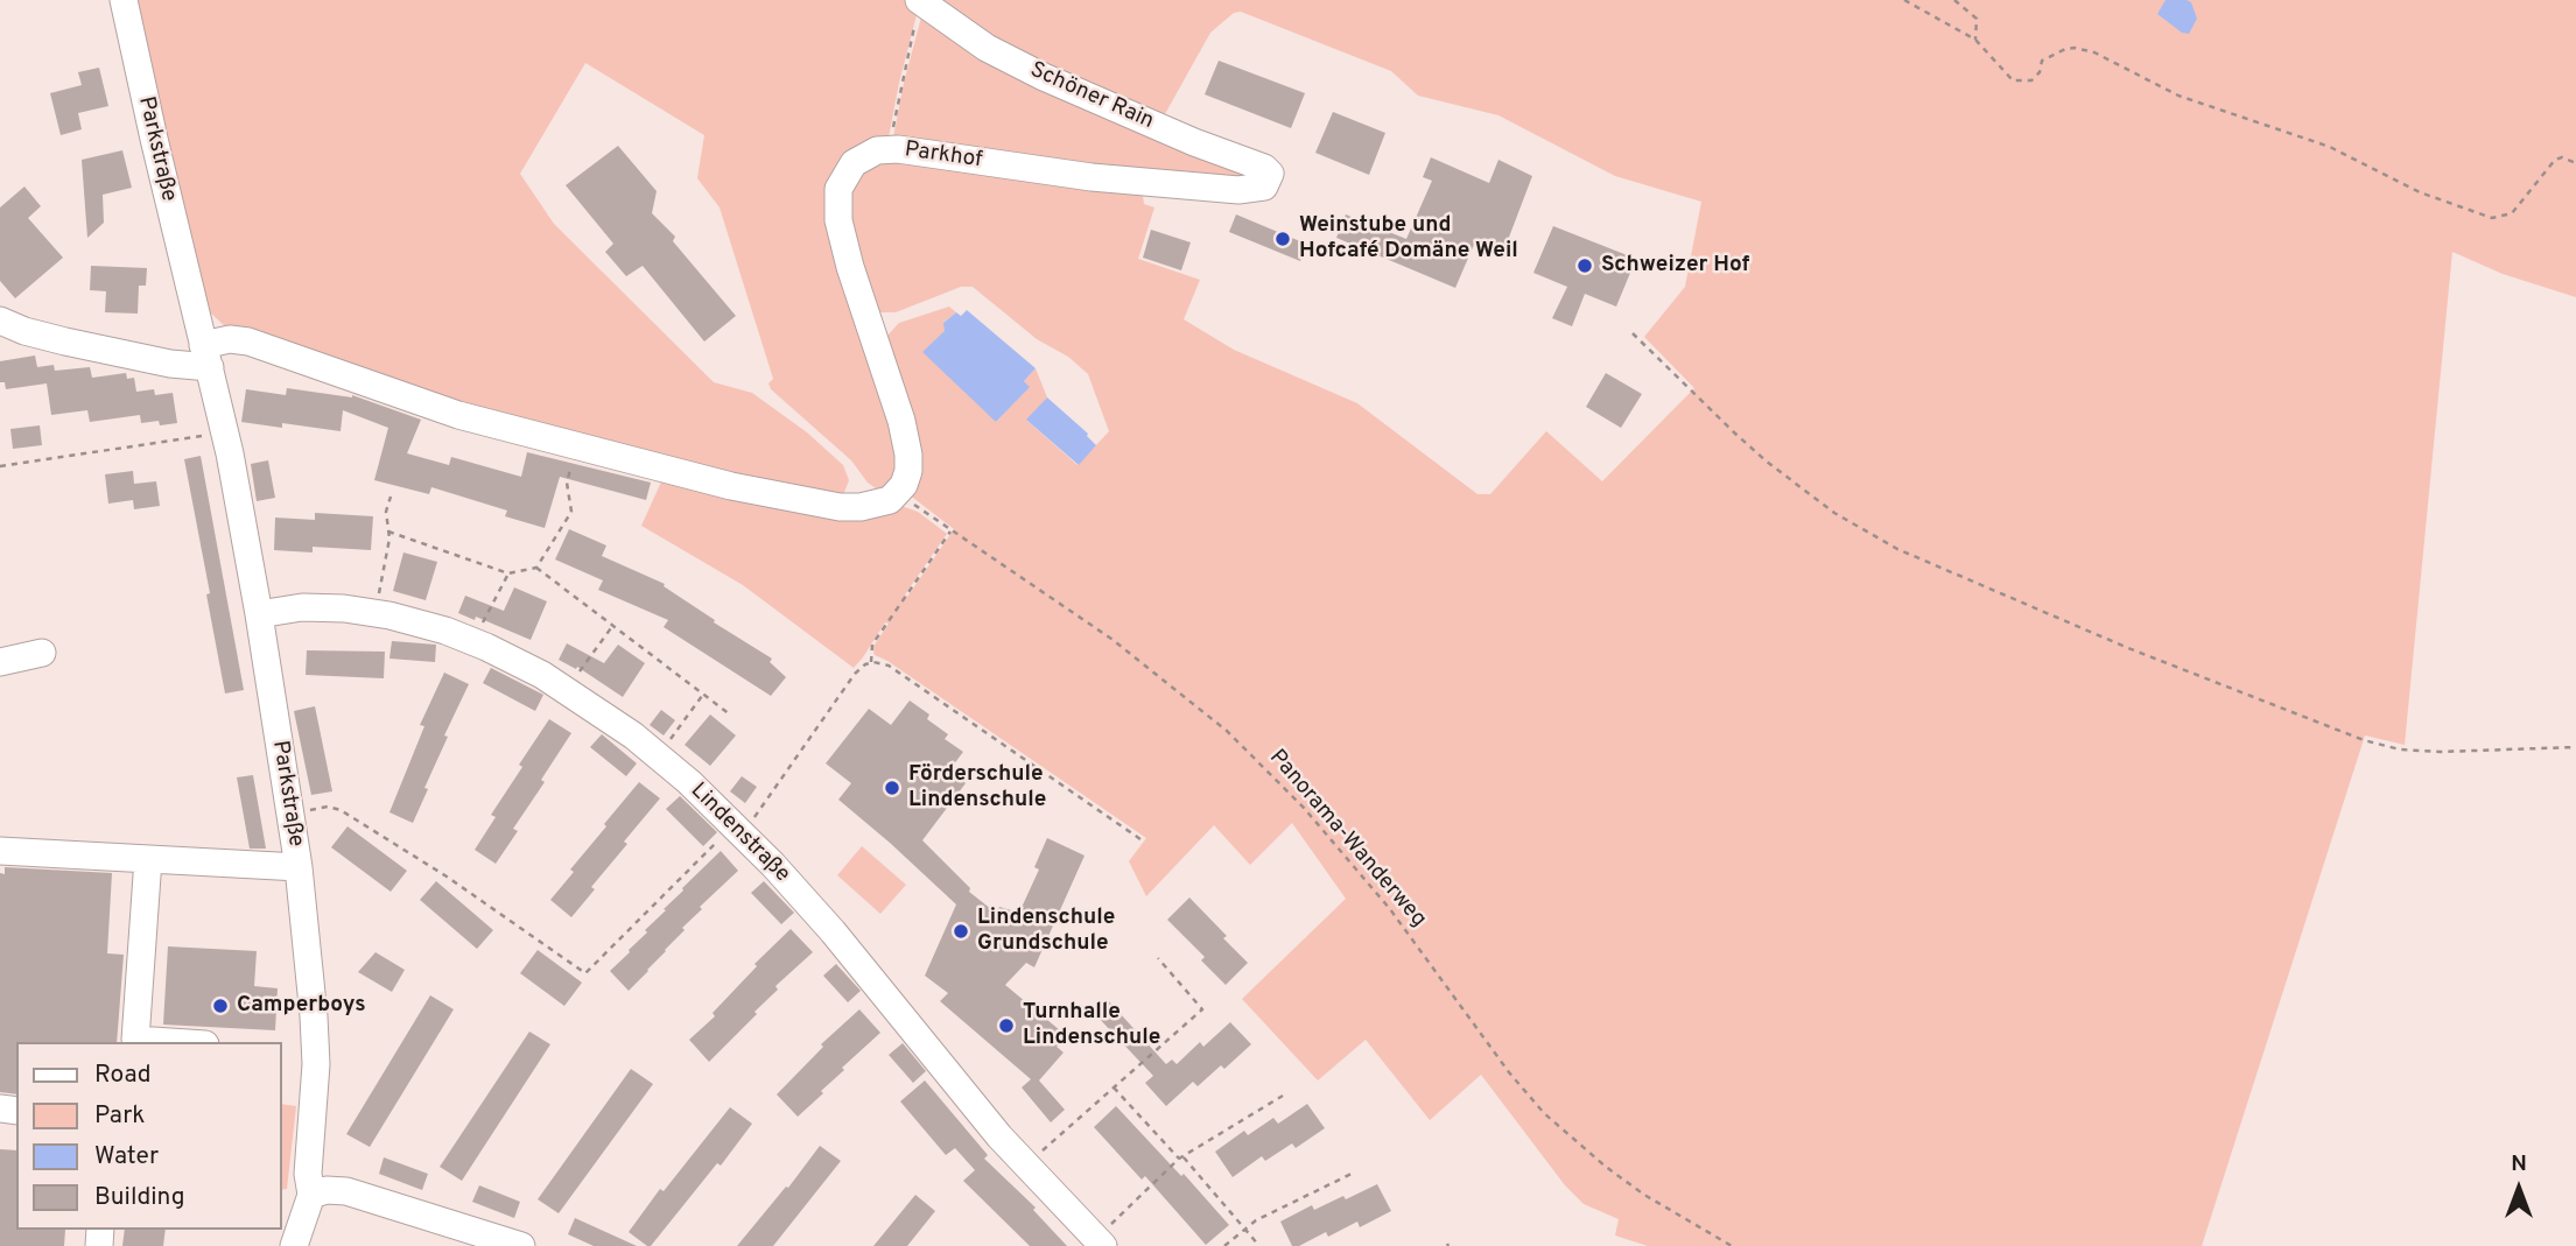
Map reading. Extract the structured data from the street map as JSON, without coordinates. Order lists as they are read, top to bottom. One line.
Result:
{"streets":{"street":["Schöner Rain","Parkstraße","Parkhof","Lindenstraße"],"path":["Panorama-Wanderweg"]},"crossings":[["Schöner Rain","Parkhof"],["Parkstraße","Lindenstraße"],["Parkhof","Panorama-Wanderweg"]],"places":["Weinstube und Hofcafé Domäne Weil","Schweizer Hof","Förderschule Lindenschule","Lindenschule Grundschule","Camperboys","Turnhalle Lindenschule"],"legend":["Road","Park","Water","Building"],"north":"top"}
